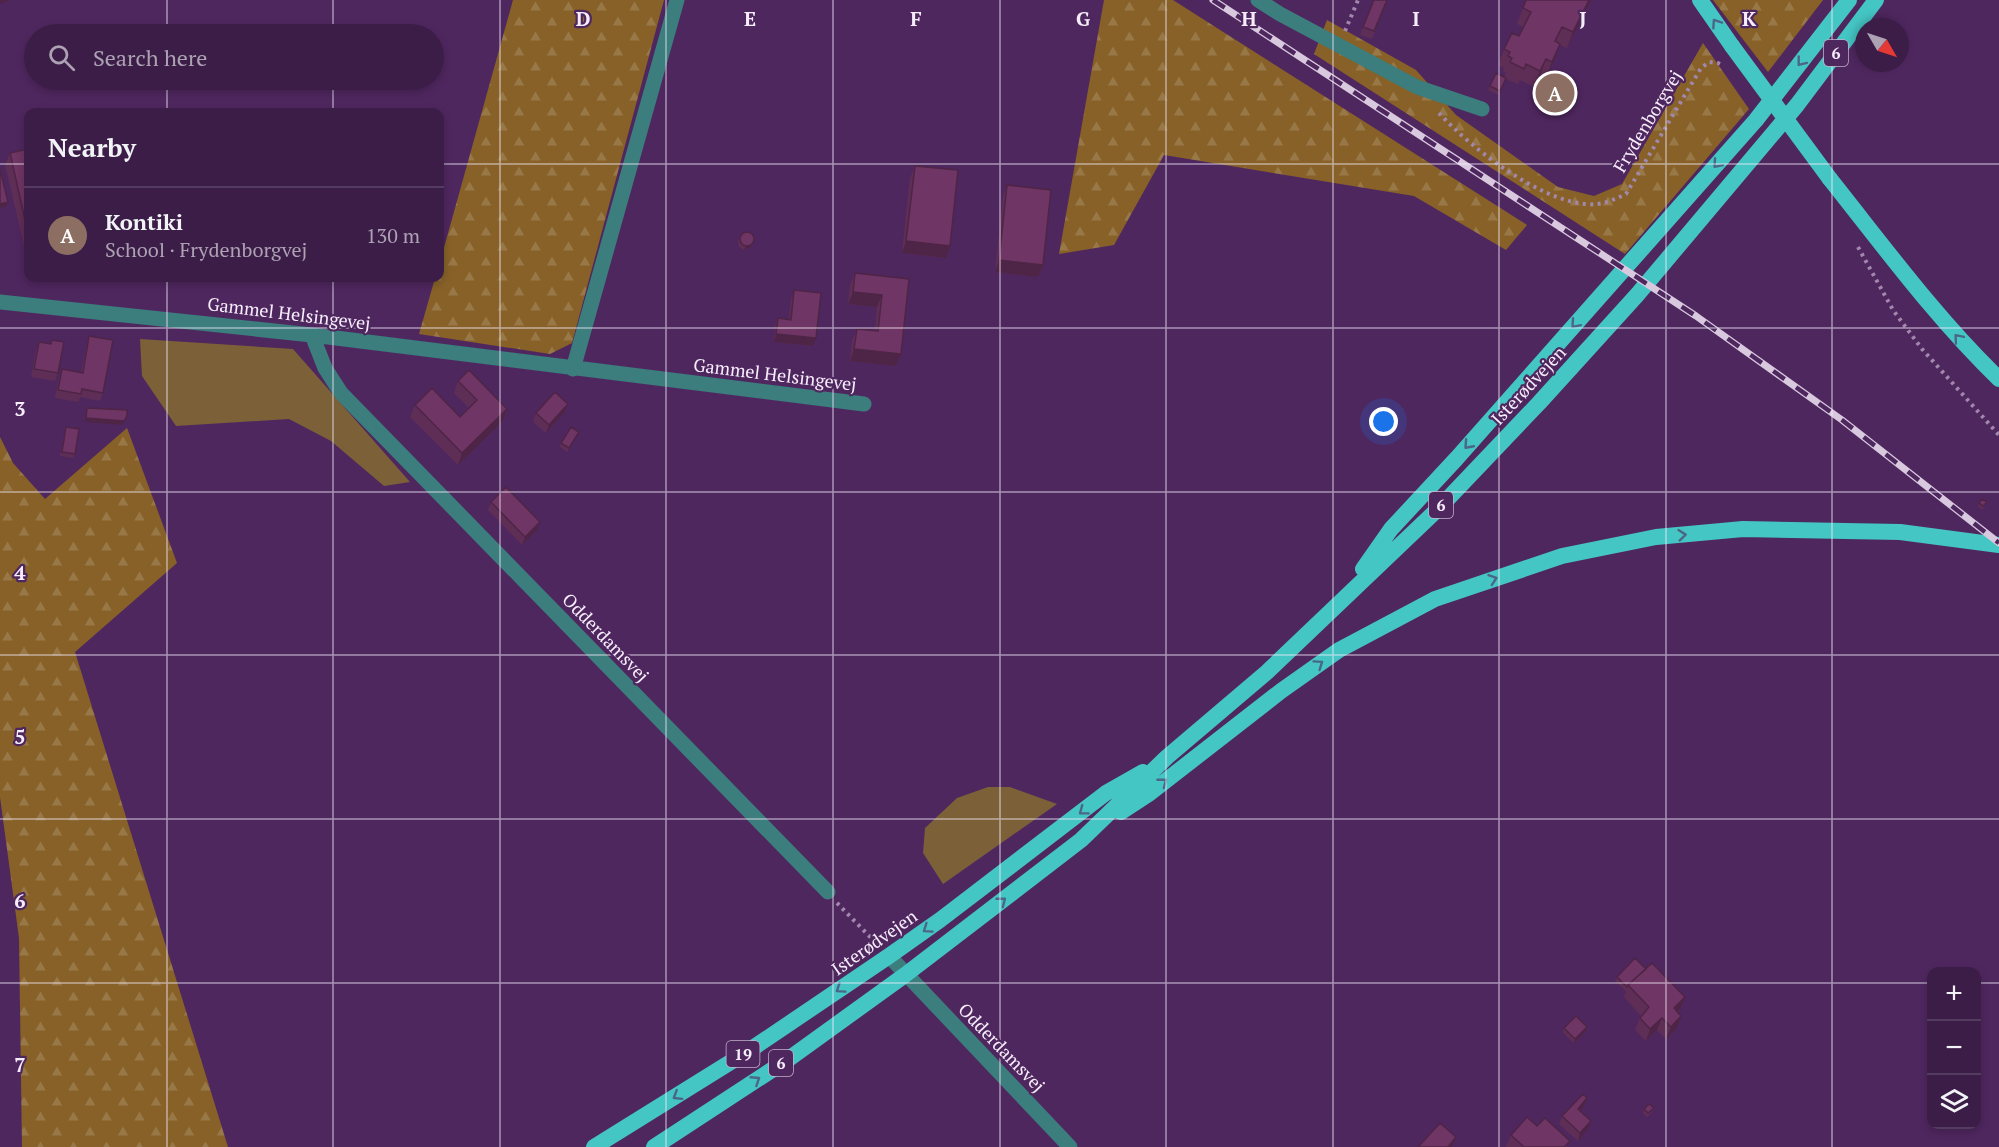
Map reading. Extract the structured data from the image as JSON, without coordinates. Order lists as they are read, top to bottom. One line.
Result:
{"streets":{"highway":["6","Isterødvejen","19"],"street":["Gammel Helsingevej","Odderdamsvej"],"path":["Frydenborgvej"]},"crossings":[["Gammel Helsingevej","Odderdamsvej"],["Isterødvejen","Odderdamsvej"]],"north":"bottom right","page":{"search":"Search here","pins":"A","heading":"Nearby","list":[{"mark":"A","name":"Kontiki","note":"School · Frydenborgvej","value":"130 m"}],"map_buttons":["+","−"]},"grid":{"columns":["D","E","F","G","H","I","J","K"],"rows":["3","4","5","6","7"]}}
